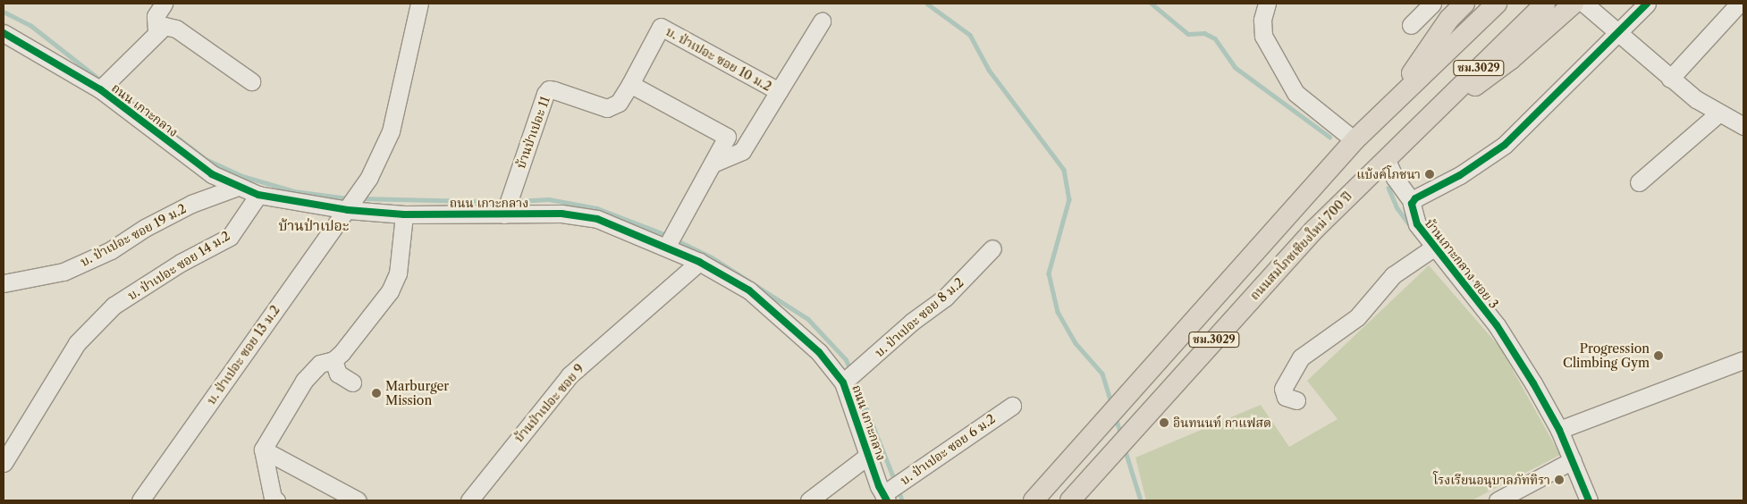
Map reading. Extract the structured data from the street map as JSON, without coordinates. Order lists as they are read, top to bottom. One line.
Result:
{"streets":{"main road":["ชม.3029","ถนนสมโภชเชียงใหม่ 700 ปี"],"street":["บ. ป่าเปอะ ซอย 10 ม.2","ถนน เกาะกลาง","บ้านป่าเปอะ 11","บ. ป่าเปอะ ซอย 19 ม.2","บ้านเกาะกลาง ซอย 3","บ. ป่าเปอะ ซอย 14 ม.2","บ. ป่าเปอะ ซอย 8 ม.2","บ. ป่าเปอะ ซอย 13 ม.2","บ้านป่าเปอะ ซอย 9","บ. ป่าเปอะ ซอย 6 ม.2"]},"crossings":[["บ. ป่าเปอะ ซอย 10 ม.2","บ้านป่าเปอะ 11"],["ถนน เกาะกลาง","บ้านป่าเปอะ 11"],["ถนน เกาะกลาง","บ. ป่าเปอะ ซอย 19 ม.2"],["ถนน เกาะกลาง","บ. ป่าเปอะ ซอย 14 ม.2"],["ถนน เกาะกลาง","บ. ป่าเปอะ ซอย 8 ม.2"],["ถนน เกาะกลาง","บ. ป่าเปอะ ซอย 13 ม.2"],["ถนน เกาะกลาง","บ้านป่าเปอะ ซอย 9"],["ถนน เกาะกลาง","บ. ป่าเปอะ ซอย 6 ม.2"]],"districts":["บ้านป่าเปอะ"],"places":["แบ้งค์โภชนา","Progression Climbing Gym","Marburger Mission","อินทนนท์ กาแฟสด","โรงเรียนอนุบาลภัททิรา"]}
